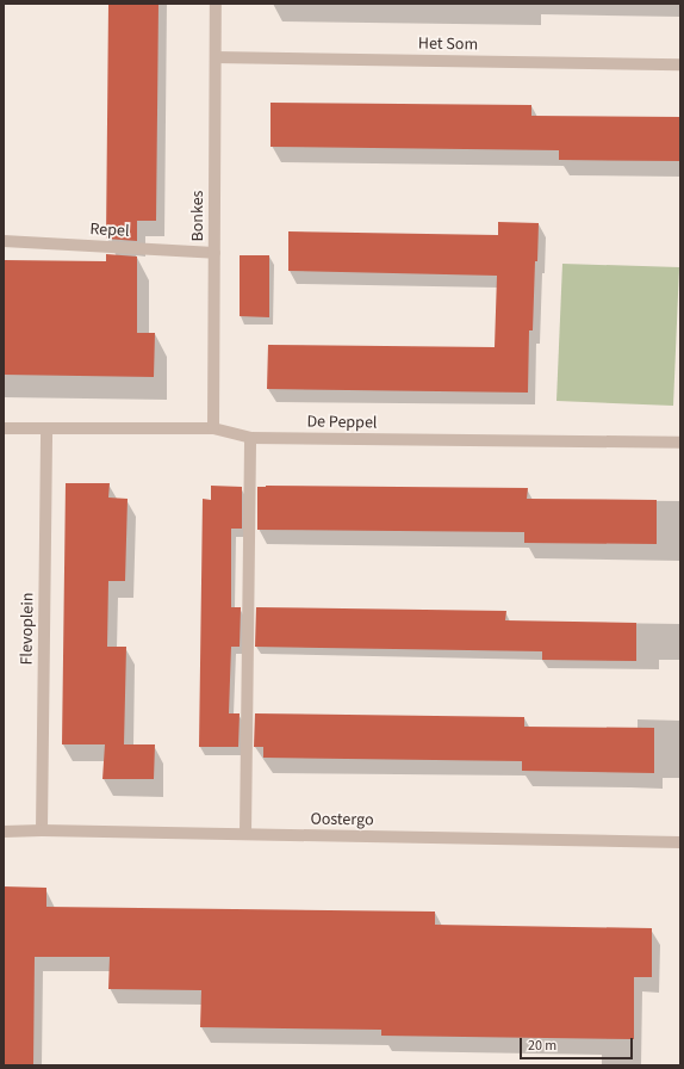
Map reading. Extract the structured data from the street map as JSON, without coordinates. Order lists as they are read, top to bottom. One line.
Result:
{"streets":{"street":["Het Som","Bonkes","Repel","De Peppel","Flevoplein","Oostergo"]},"crossings":[["Het Som","Bonkes"],["Bonkes","Repel"],["Bonkes","De Peppel"],["De Peppel","Flevoplein"],["Flevoplein","Oostergo"]],"scale_bar":"20 m"}
